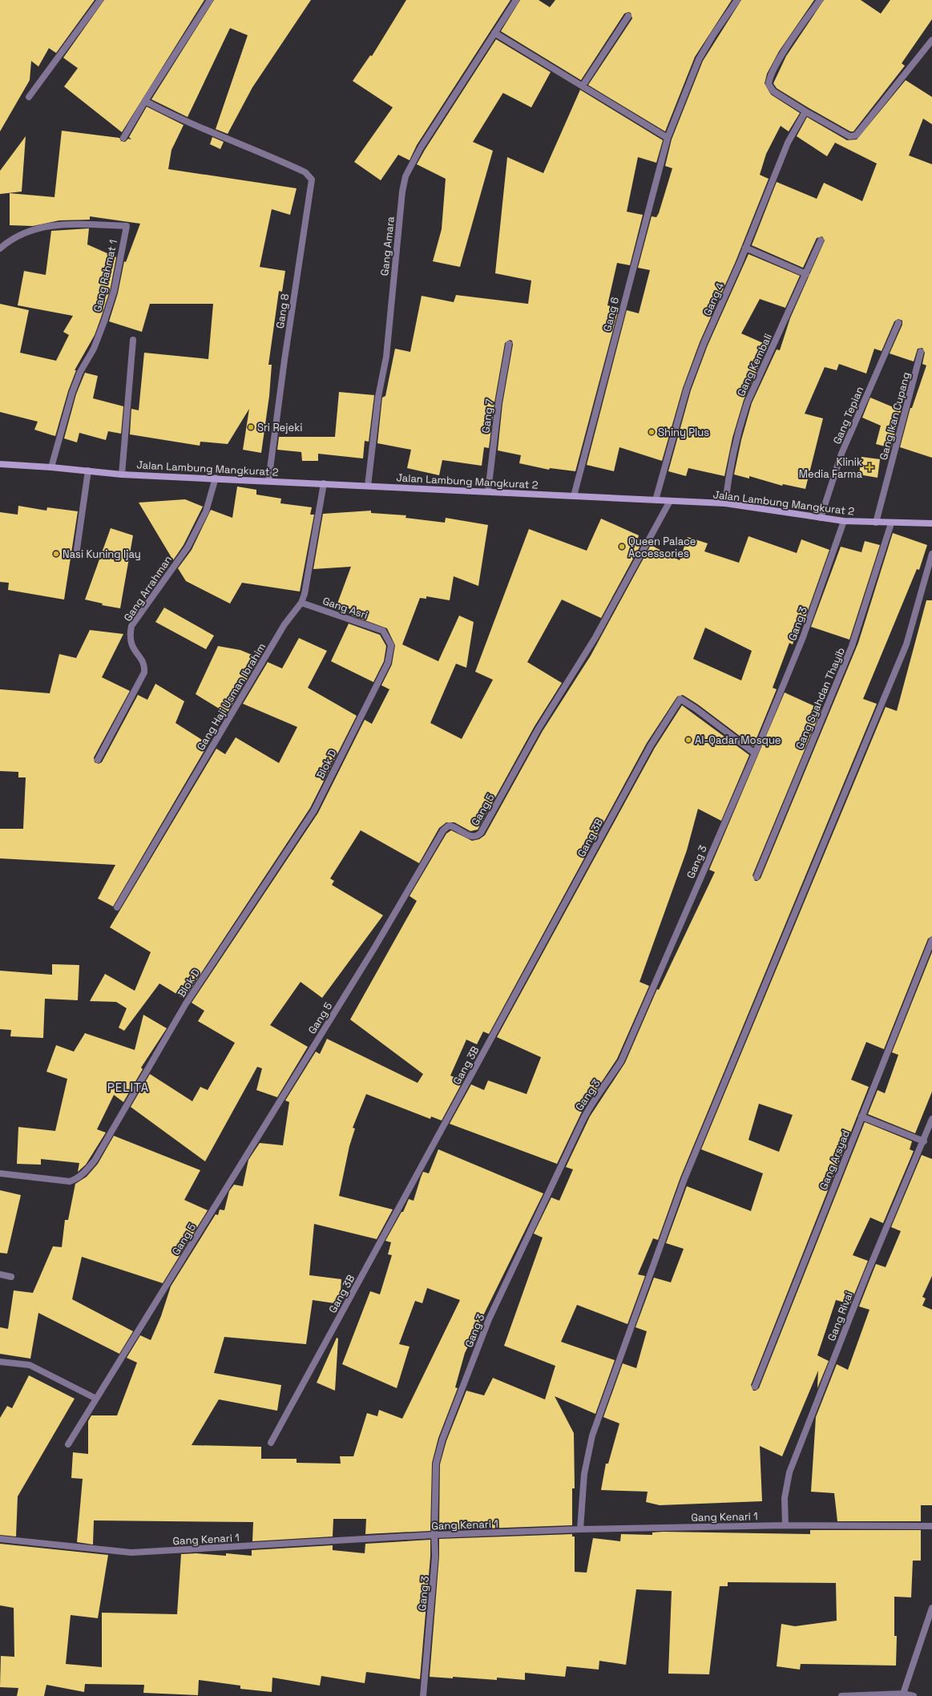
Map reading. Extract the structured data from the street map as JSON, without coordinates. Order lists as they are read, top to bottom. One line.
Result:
{"streets":{"street":["Gang Amara","Gang Rahmat 1","Gang 4","Gang 8","Gang 6","Gang Kembali","Gang Tepian","Gang 7","Gang Ikan Cupang","Jalan Lambung Mangkurat 2","Gang Arrahman","Gang Asri","Gang 3","Gang Haji Usman Ibrahim","Gang Syahdan Thayib","Blok D","Gang 5","Gang 3B","Gang Arsyad","Gang Rivai","Gang Kenari 1"]},"crossings":[["Gang Amara","Jalan Lambung Mangkurat 2"],["Gang Rahmat 1","Jalan Lambung Mangkurat 2"],["Gang 4","Jalan Lambung Mangkurat 2"],["Gang 8","Jalan Lambung Mangkurat 2"],["Gang 6","Jalan Lambung Mangkurat 2"],["Gang Kembali","Jalan Lambung Mangkurat 2"],["Gang Tepian","Jalan Lambung Mangkurat 2"],["Gang 7","Jalan Lambung Mangkurat 2"],["Gang Ikan Cupang","Jalan Lambung Mangkurat 2"],["Jalan Lambung Mangkurat 2","Gang Arrahman"],["Jalan Lambung Mangkurat 2","Gang 3"],["Jalan Lambung Mangkurat 2","Gang Haji Usman Ibrahim"],["Jalan Lambung Mangkurat 2","Gang Syahdan Thayib"],["Jalan Lambung Mangkurat 2","Gang 5"],["Gang Asri","Gang Haji Usman Ibrahim"],["Gang Asri","Blok D"],["Gang 3","Gang 3B"],["Gang 3","Gang Kenari 1"],["Gang Rivai","Gang Kenari 1"]],"districts":["PELITA"],"places":{"other":["Sri Rejeki","Shiny Plus","Queen Palace Accessories","Nasi Kuning Ijay","Al-Qadar Mosque"],"health":["Klinik Media Farma"]}}
